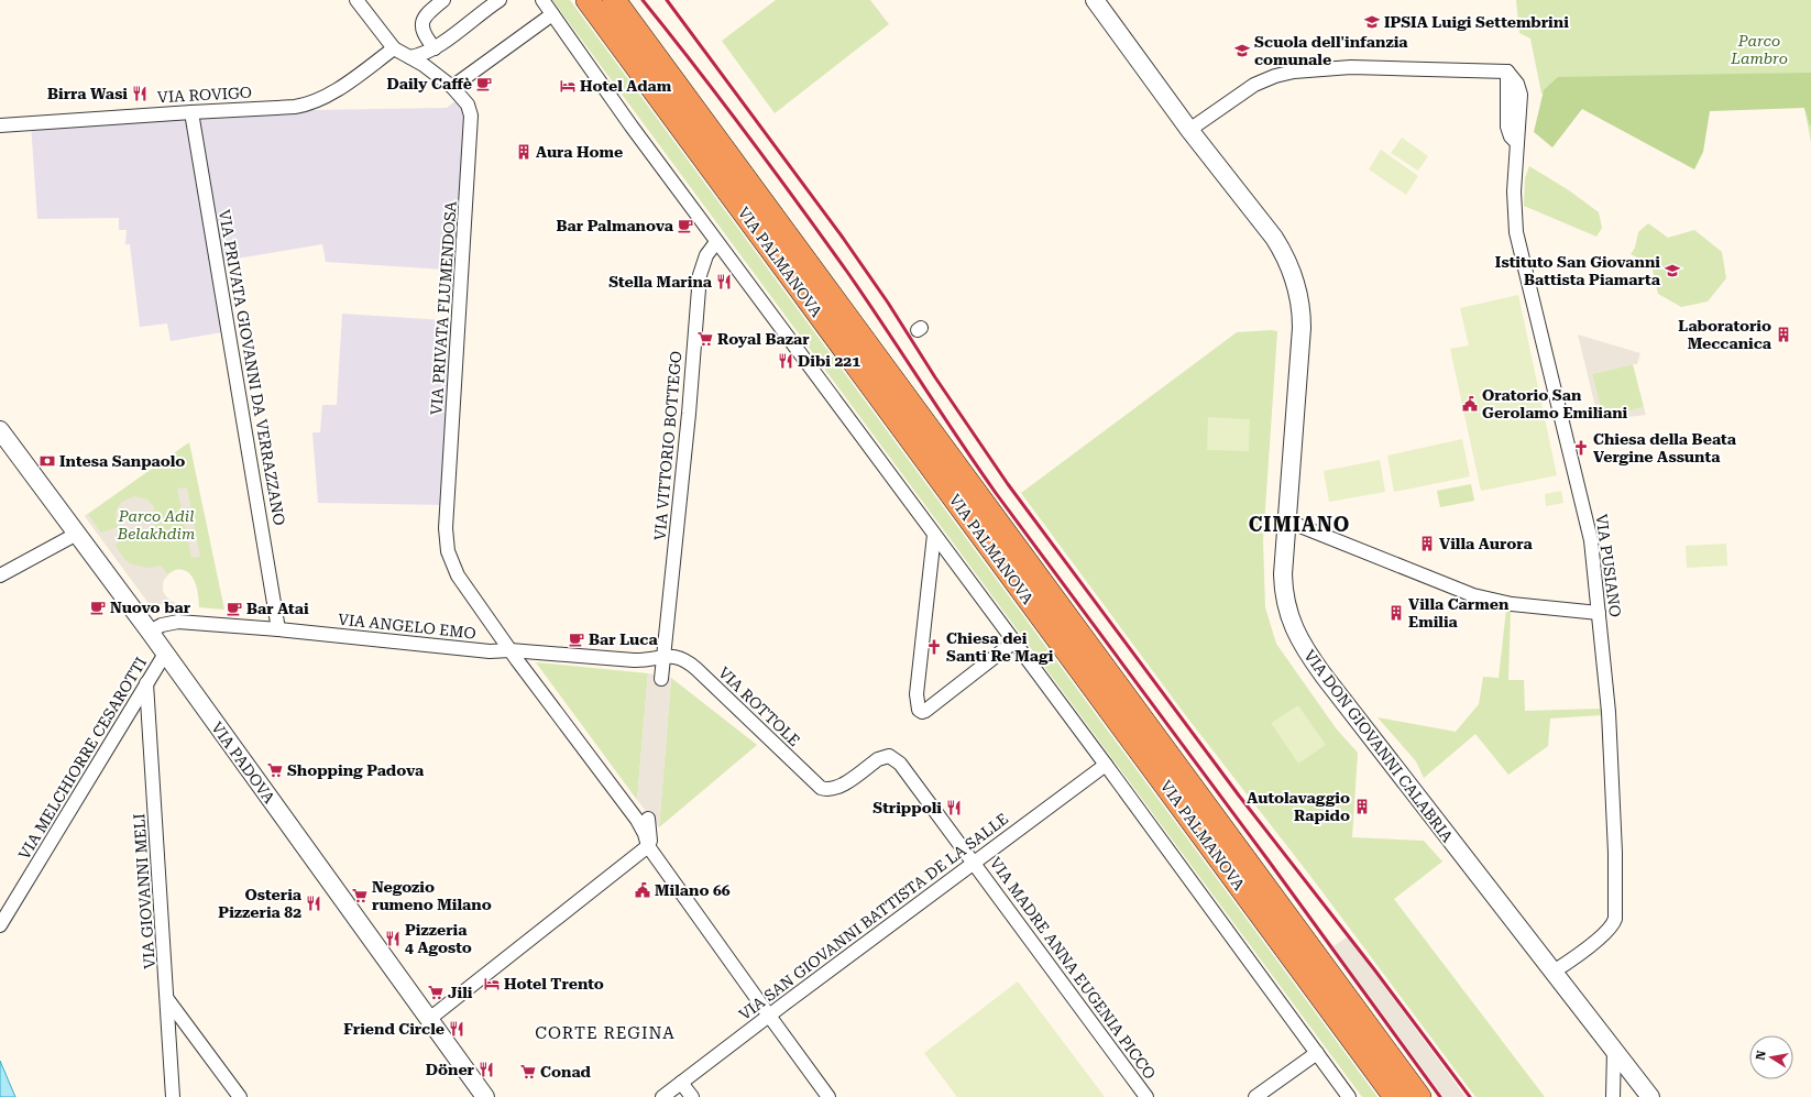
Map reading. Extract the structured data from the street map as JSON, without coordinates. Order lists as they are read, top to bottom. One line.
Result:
{"streets":{"highway":["VIA PALMANOVA"],"street":["VIA ROVIGO","VIA PRIVATA FLUMENDOSA","VIA PRIVATA GIOVANNI DA VERRAZZANO","VIA VITTORIO BOTTEGO","VIA PUSIANO","VIA ANGELO EMO","VIA ROTTOLE","VIA DON GIOVANNI CALABRIA","VIA MELCHIORRE CESAROTTI","VIA PADOVA","VIA GIOVANNI MELI","VIA SAN GIOVANNI BATTISTA DE LA SALLE","VIA MADRE ANNA EUGENIA PICCO"]},"crossings":[["VIA ROVIGO","VIA PRIVATA FLUMENDOSA"],["VIA ROVIGO","VIA PRIVATA GIOVANNI DA VERRAZZANO"],["VIA PRIVATA FLUMENDOSA","VIA ANGELO EMO"],["VIA PRIVATA FLUMENDOSA","VIA SAN GIOVANNI BATTISTA DE LA SALLE"],["VIA PRIVATA GIOVANNI DA VERRAZZANO","VIA ANGELO EMO"],["VIA VITTORIO BOTTEGO","VIA ANGELO EMO"],["VIA VITTORIO BOTTEGO","VIA ROTTOLE"],["VIA PUSIANO","VIA DON GIOVANNI CALABRIA"],["VIA ANGELO EMO","VIA ROTTOLE"],["VIA ANGELO EMO","VIA PADOVA"],["VIA ROTTOLE","VIA MADRE ANNA EUGENIA PICCO"],["VIA MELCHIORRE CESAROTTI","VIA PADOVA"],["VIA MELCHIORRE CESAROTTI","VIA GIOVANNI MELI"],["VIA SAN GIOVANNI BATTISTA DE LA SALLE","VIA MADRE ANNA EUGENIA PICCO"]],"districts":["CIMIANO","CORTE REGINA"],"parks":["Parco Lambro","Parco Adil Belakhdim"],"places":{"school or university":["IPSIA Luigi Settembrini","Scuola dell'infanzia comunale","Istituto San Giovanni Battista Piamarta"],"cafe":["Daily Caffè","Bar Palmanova","Nuovo bar","Bar Atai","Bar Luca"],"hotel":["Hotel Adam","Hotel Trento"],"restaurant":["Birra Wasi","Stella Marina","Dibi 221","Strippoli","Osteria Pizzeria 82","Pizzeria 4 Agosto","Friend Circle","Döner"],"building":["Aura Home","Laboratorio Meccanica","Villa Aurora","Villa Carmen Emilia","Autolavaggio Rapido"],"supermarket":["Royal Bazar","Shopping Padova","Negozio rumeno Milano","Jili","Conad"],"public building":["Oratorio San Gerolamo Emiliani","Milano 66"],"church":["Chiesa della Beata Vergine Assunta","Chiesa dei Santi Re Magi"],"bank":["Intesa Sanpaolo"]},"north":"left"}
